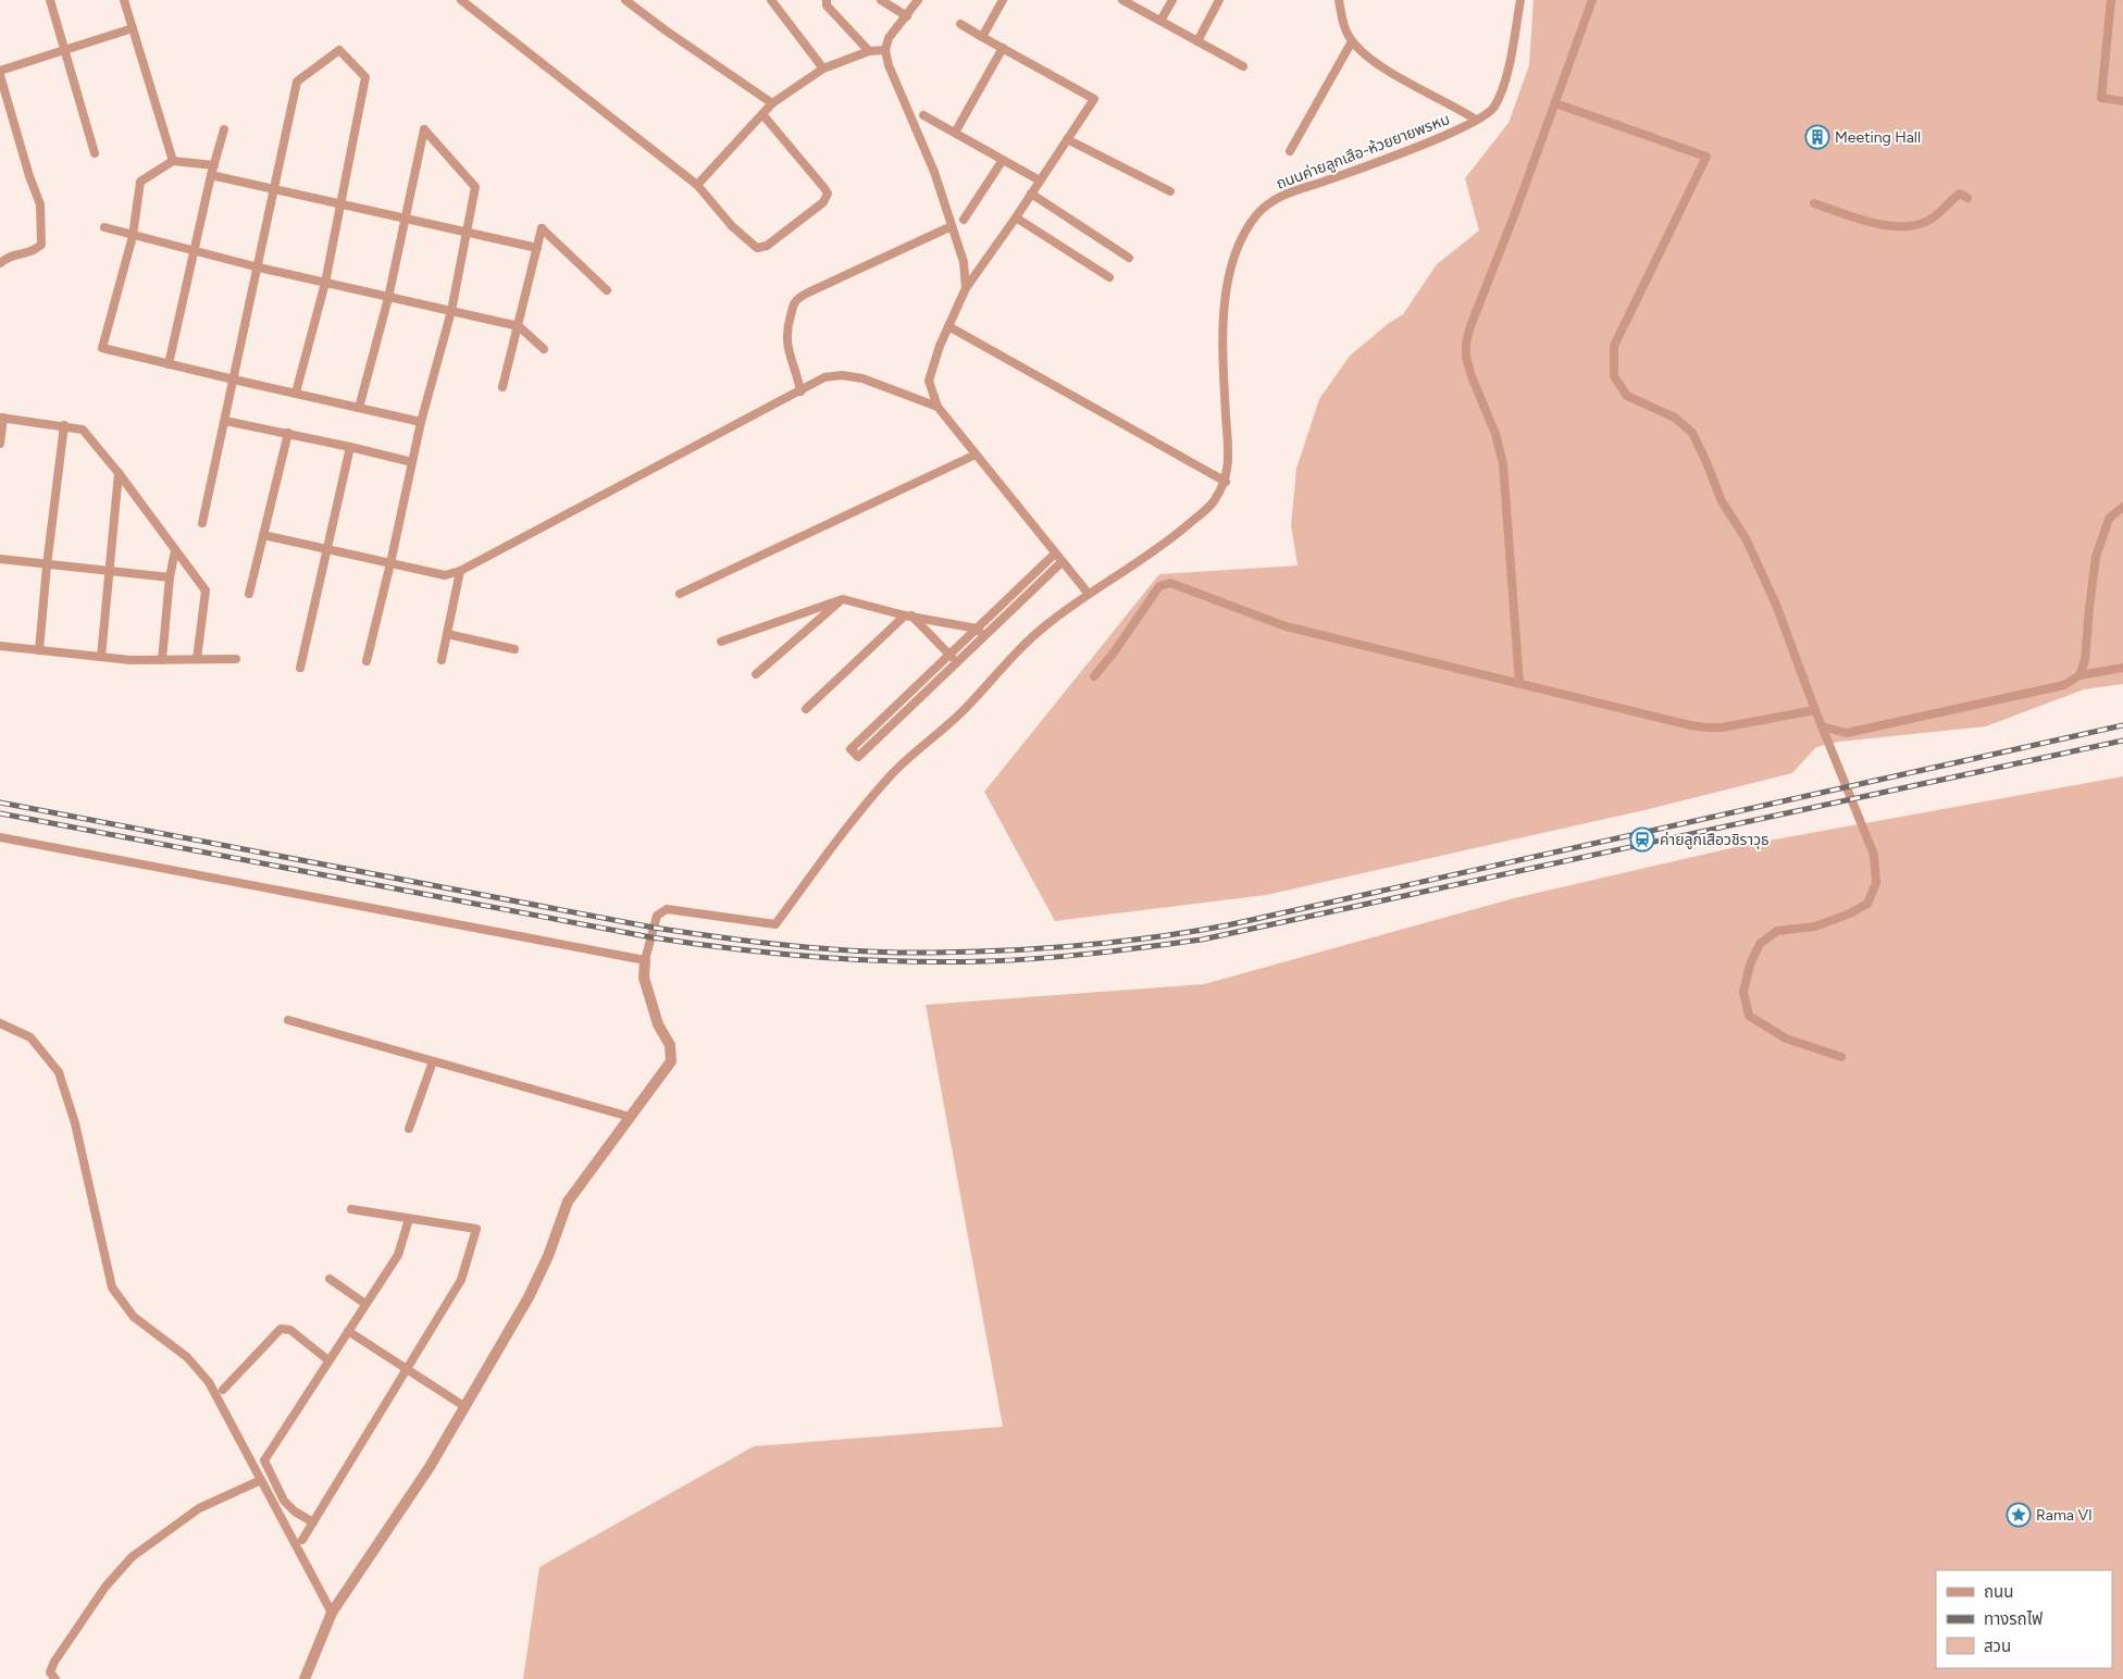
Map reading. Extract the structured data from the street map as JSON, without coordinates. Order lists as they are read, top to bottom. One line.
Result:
{"streets":{"street":["ถนนค่ายลูกเสึอ-ห้วยยายพรหม"]},"places":{"building":["Meeting Hall"],"station":["ค่ายลูกเสือวชิราวุธ"],"place":["Rama VI"]},"legend":["ถนน","ทางรถไฟ","สวน"]}
